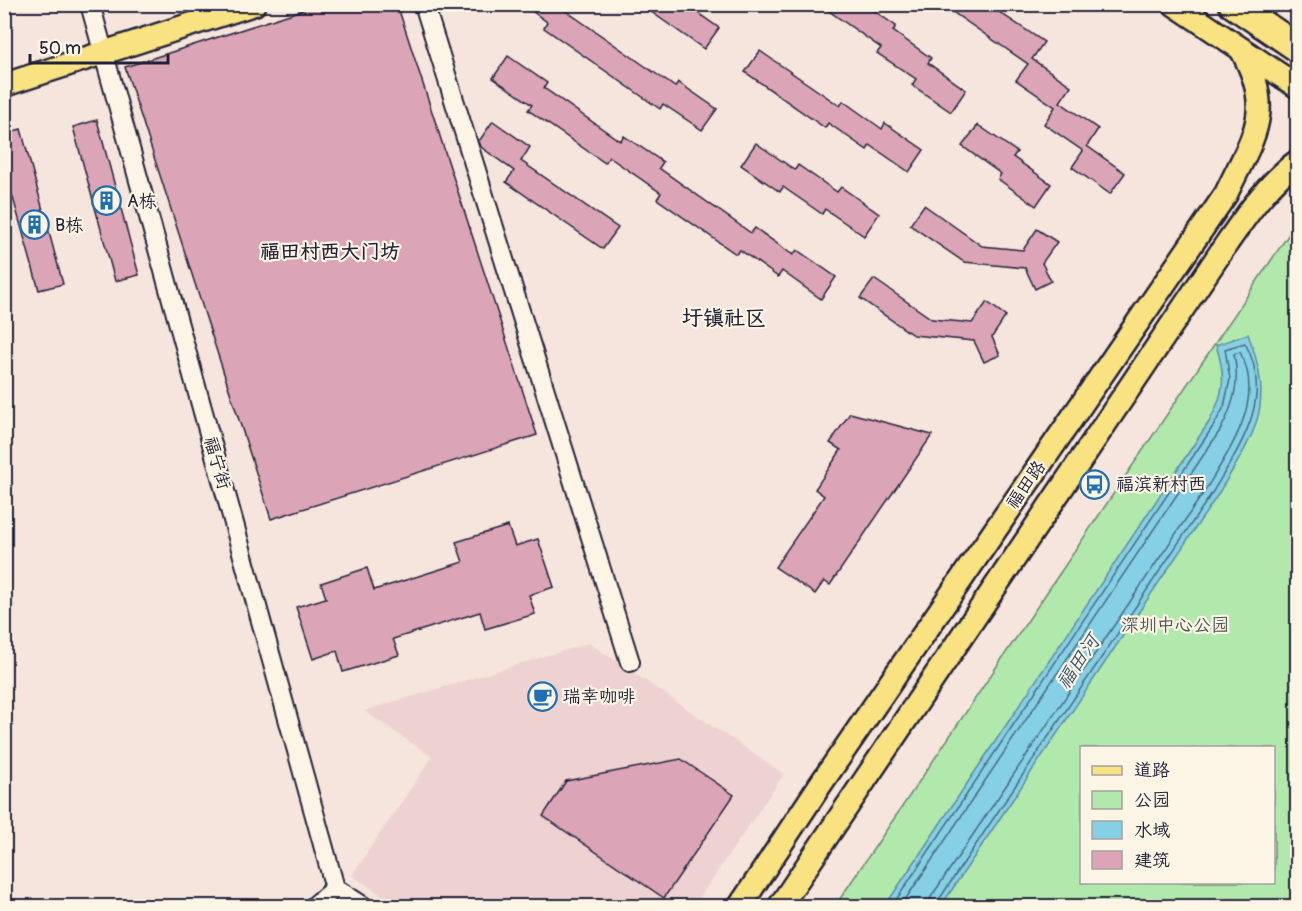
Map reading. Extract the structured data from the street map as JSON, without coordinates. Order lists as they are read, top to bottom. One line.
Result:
{"streets":{"main road":["福田路"],"street":["福宁街"]},"districts":["福田村西大门坊","圩镇社区"],"water":["福田河"],"parks":["深圳中心公园"],"places":{"building":["A栋","B栋"],"bus stop":["福滨新村西"],"cafe":["瑞幸咖啡"]},"legend":["道路","公园","水域","建筑"],"scale_bar":"50 m"}
